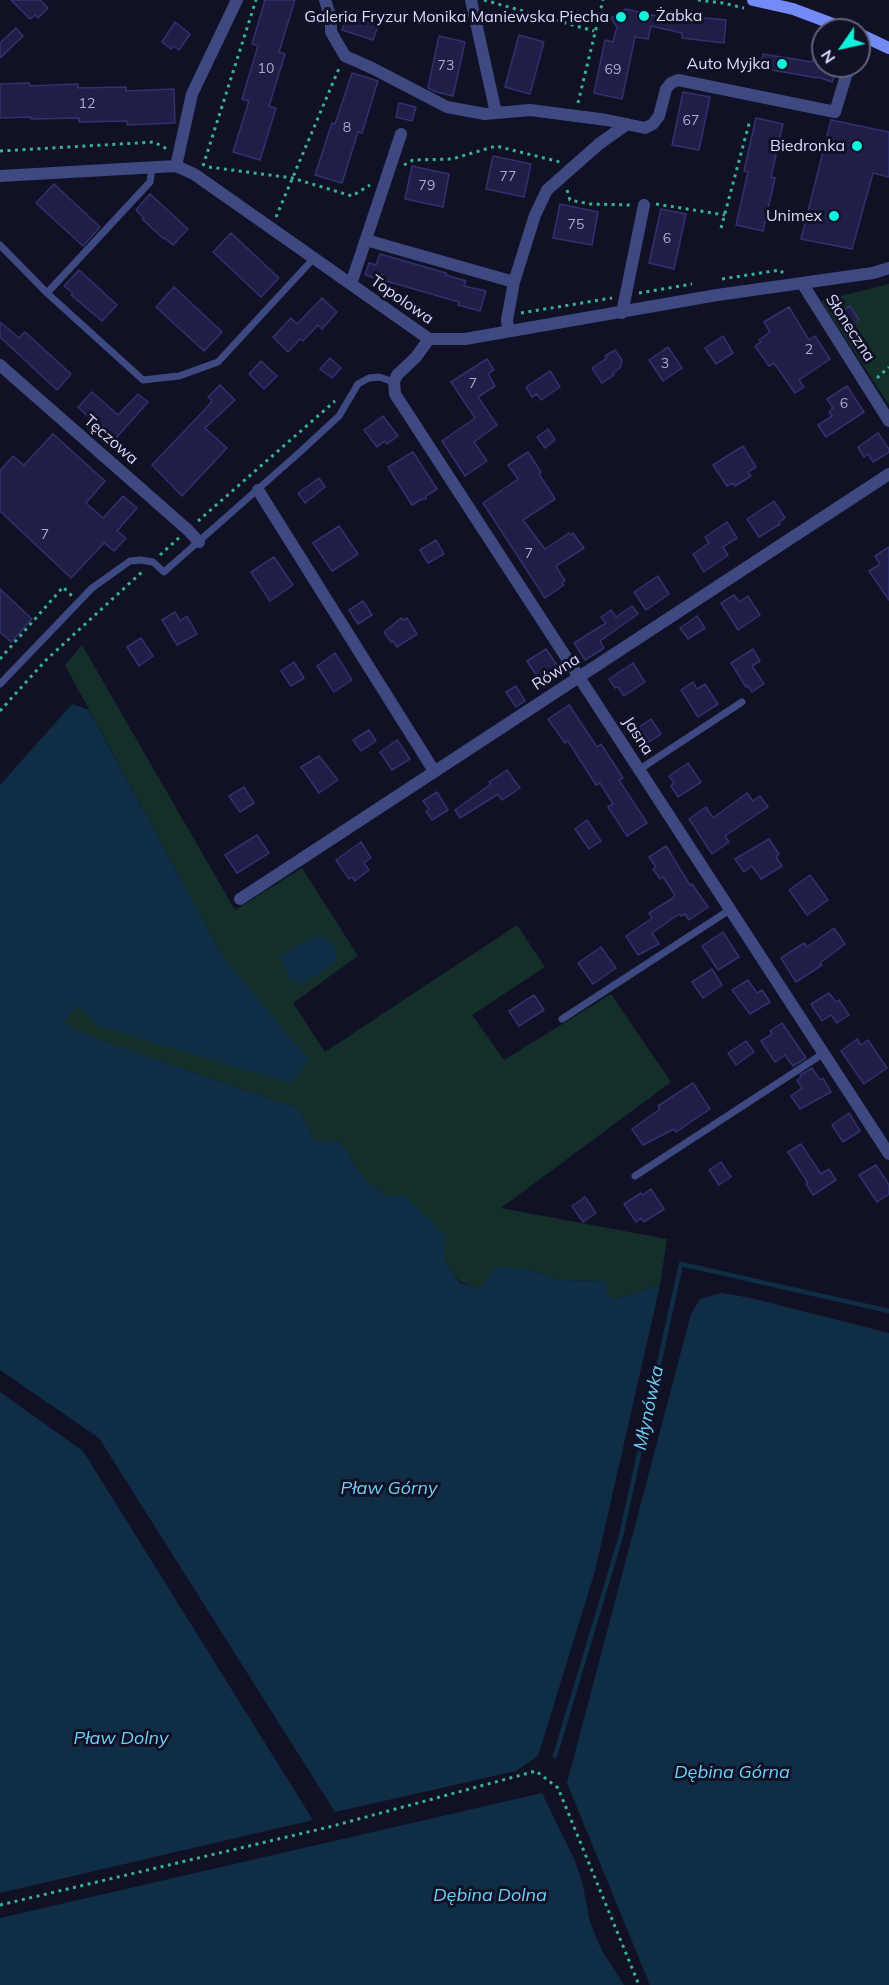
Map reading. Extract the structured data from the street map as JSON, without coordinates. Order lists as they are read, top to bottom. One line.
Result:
{"streets":{"street":["Topolowa","Słoneczna","Tęczowa","Równa","Jasna"]},"crossings":[["Topolowa","Słoneczna"],["Równa","Jasna"]],"water":["Młynówka","Pław Górny","Pław Dolny","Dębina Górna","Dębina Dolna"],"places":["Żabka","Galeria Fryzur Monika Maniewska Piecha","Auto Myjka","Biedronka","Unimex"],"house_numbers":["73","10","69","12","67","8","77","79","75","6","2","3","7","6","7","7"],"north":"bottom left"}
